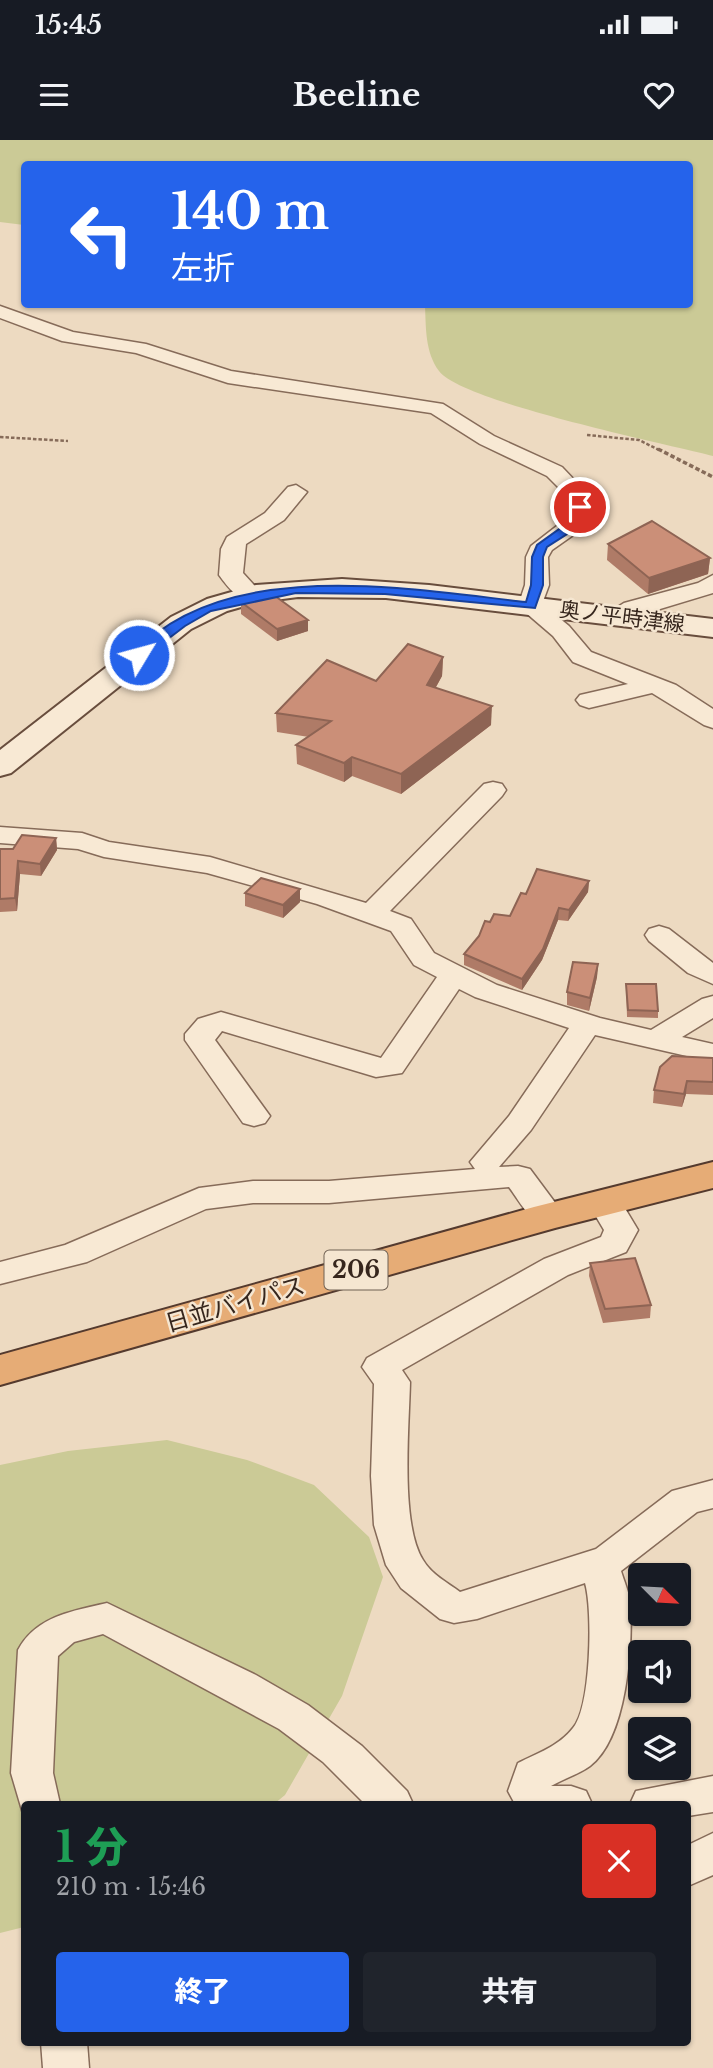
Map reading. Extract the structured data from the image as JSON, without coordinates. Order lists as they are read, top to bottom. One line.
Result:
{"streets":{"highway":["206","日並バイパス"],"main road":["奥ノ平時津線"]},"north":"bottom right","page":{"status":"15:45","header":"Beeline","turn":["140 m","左折"],"heading":["1 分","210 m · 15:46"],"buttons":["終了","共有"]}}
